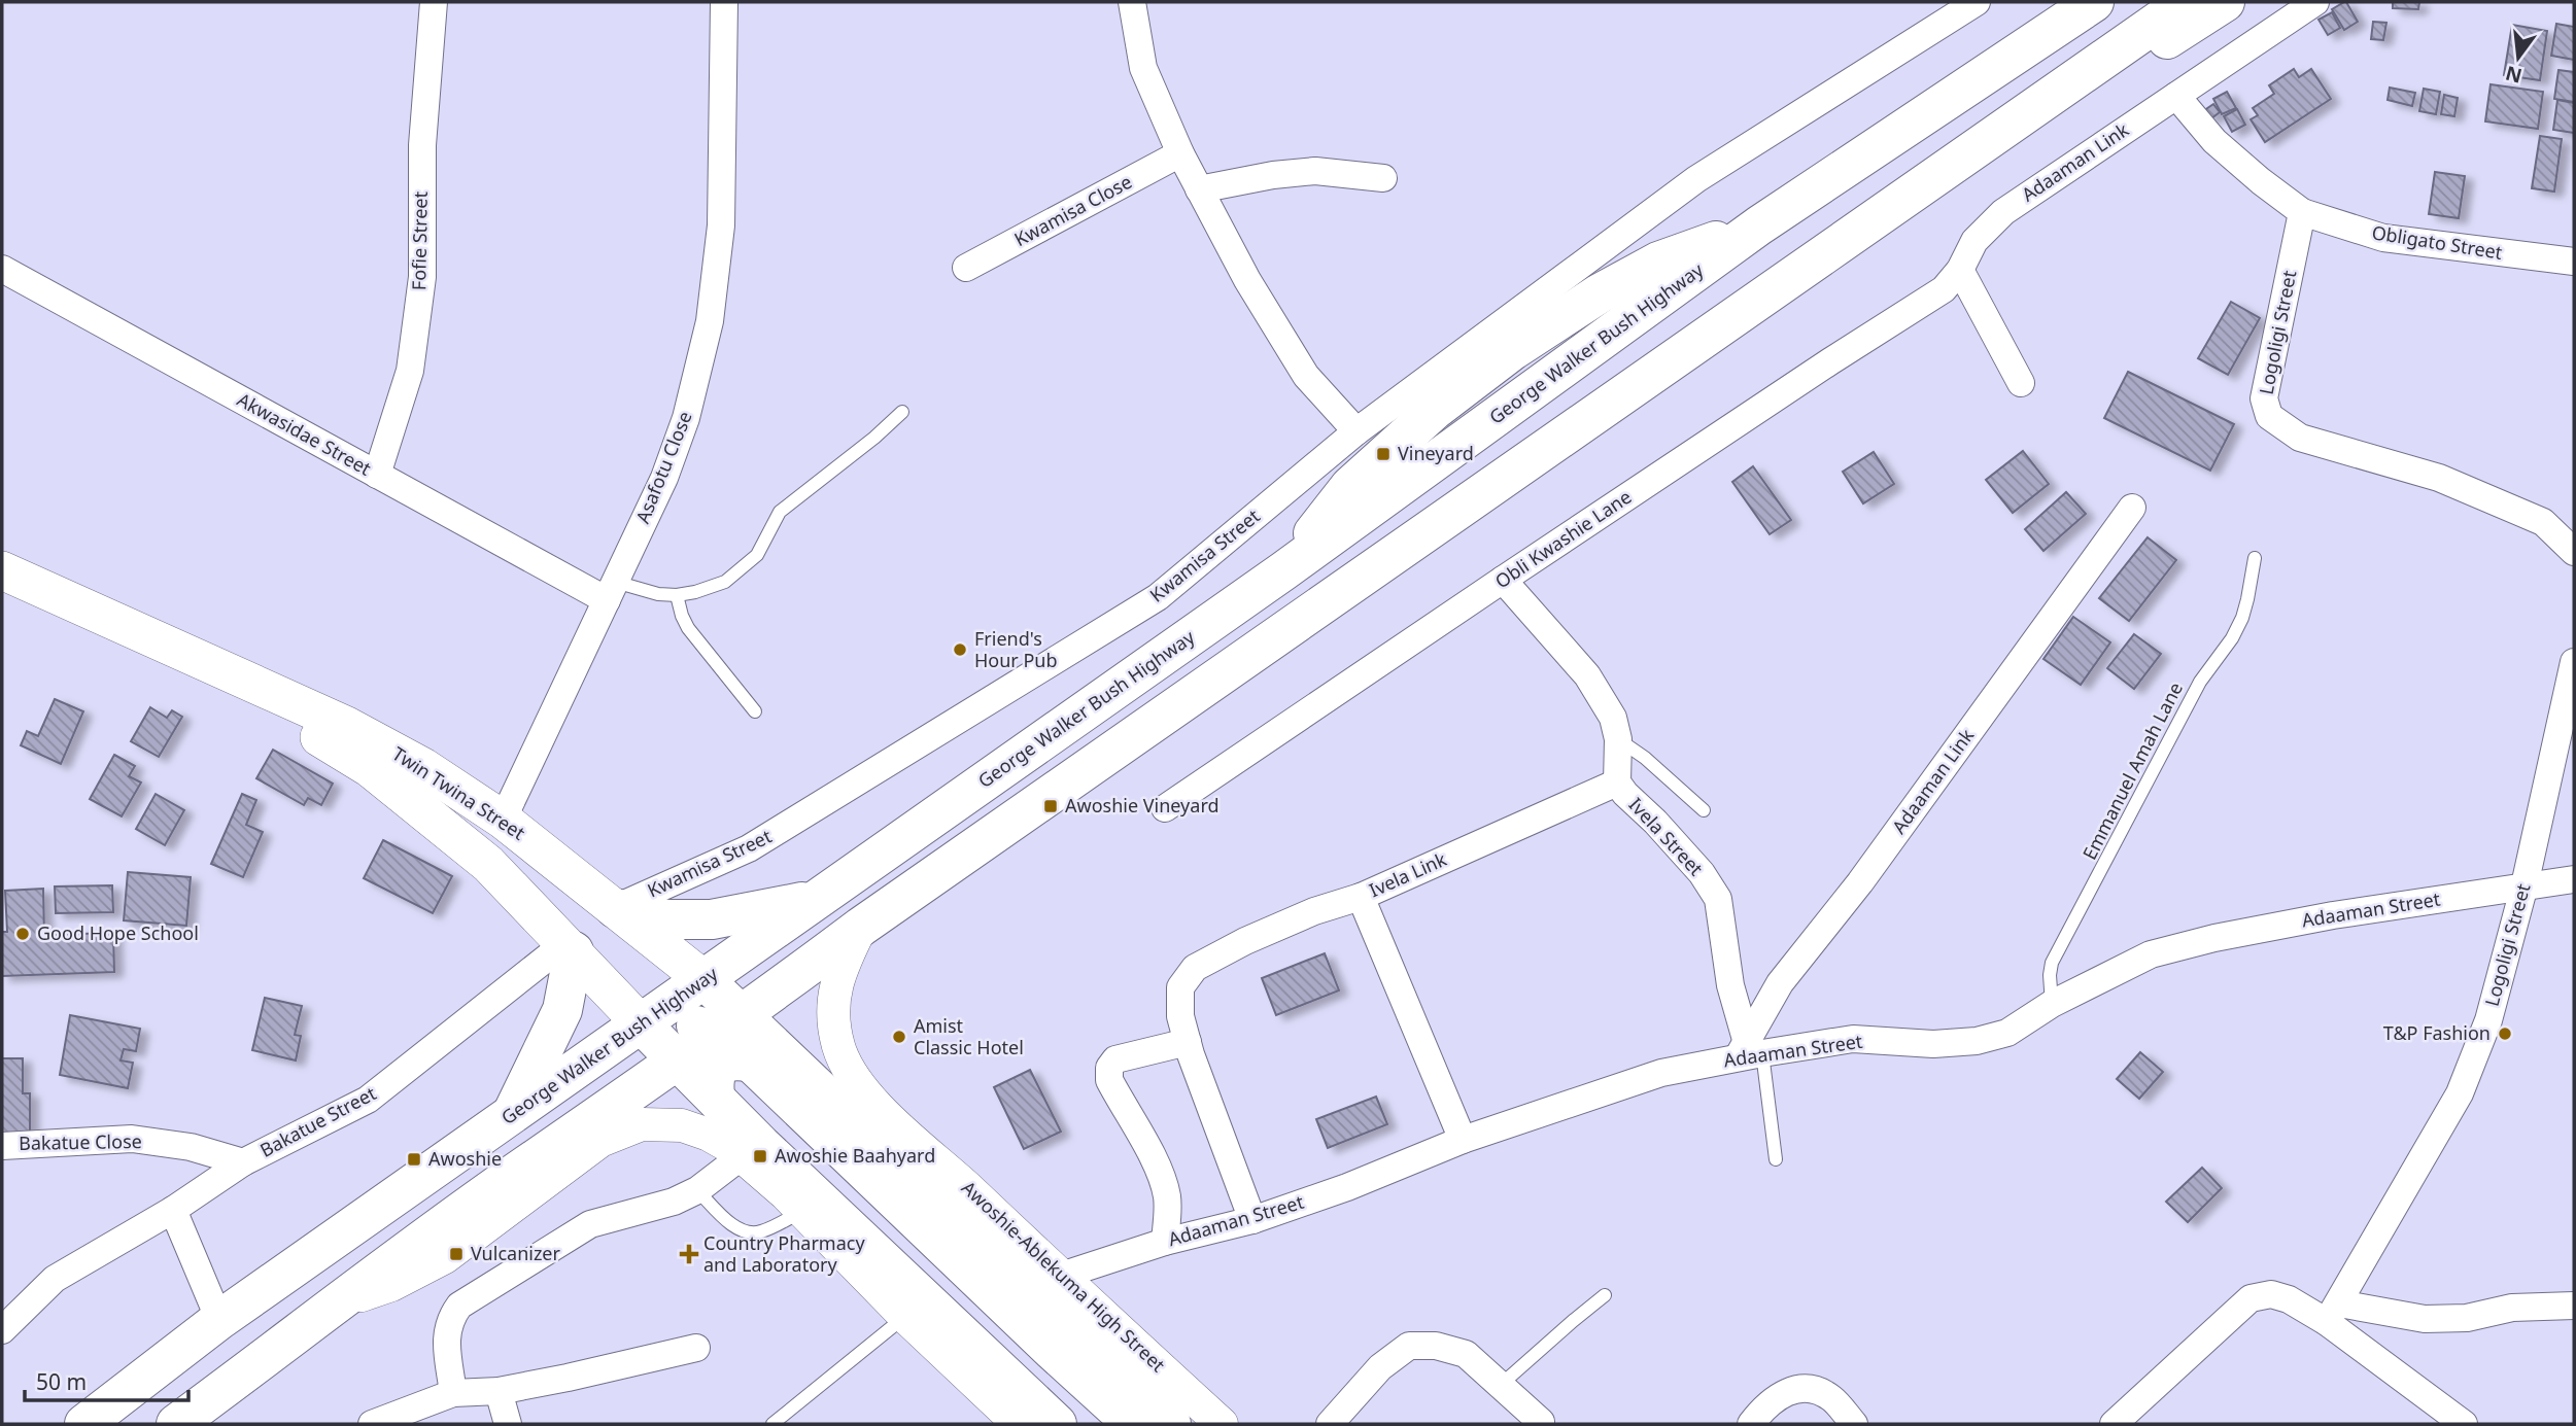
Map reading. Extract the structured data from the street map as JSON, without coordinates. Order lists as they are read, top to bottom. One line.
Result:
{"streets":{"main road":["George Walker Bush Highway","Twin Twina Street","Awoshie-Ablekuma High Street"],"street":["Adaaman Link","Kwamisa Close","Fofie Street","Obligato Street","Logoligi Street","Akwasidae Street","Asafotu Close","Obli Kwashie Lane","Kwamisa Street","Ivela Street","Ivela Link","Adaaman Street","Bakatue Street","Bakatue Close"],"lane":["Emmanuel Amah Lane"]},"crossings":[["Adaaman Link","Obli Kwashie Lane"],["Adaaman Link","Ivela Street"],["Adaaman Link","Adaaman Street"],["Fofie Street","Akwasidae Street"],["Obligato Street","Logoligi Street"],["Logoligi Street","Adaaman Street"],["George Walker Bush Highway","Twin Twina Street"],["Akwasidae Street","Asafotu Close"],["Asafotu Close","Twin Twina Street"],["Obli Kwashie Lane","Ivela Street"],["Kwamisa Street","Twin Twina Street"],["Emmanuel Amah Lane","Adaaman Street"],["Twin Twina Street","Bakatue Street"],["Ivela Street","Ivela Link"],["Ivela Street","Adaaman Street"],["Ivela Link","Adaaman Street"],["Adaaman Street","Awoshie-Ablekuma High Street"],["Bakatue Street","Bakatue Close"]],"places":{"transit":["Vineyard","Awoshie Vineyard","Awoshie Baahyard","Awoshie","Vulcanizer"],"other":["Friend's Hour Pub","Good Hope School","T&P Fashion","Amist Classic Hotel"],"health":["Country Pharmacy and Laboratory"]},"scale_bar":"50 m","north":"bottom"}
